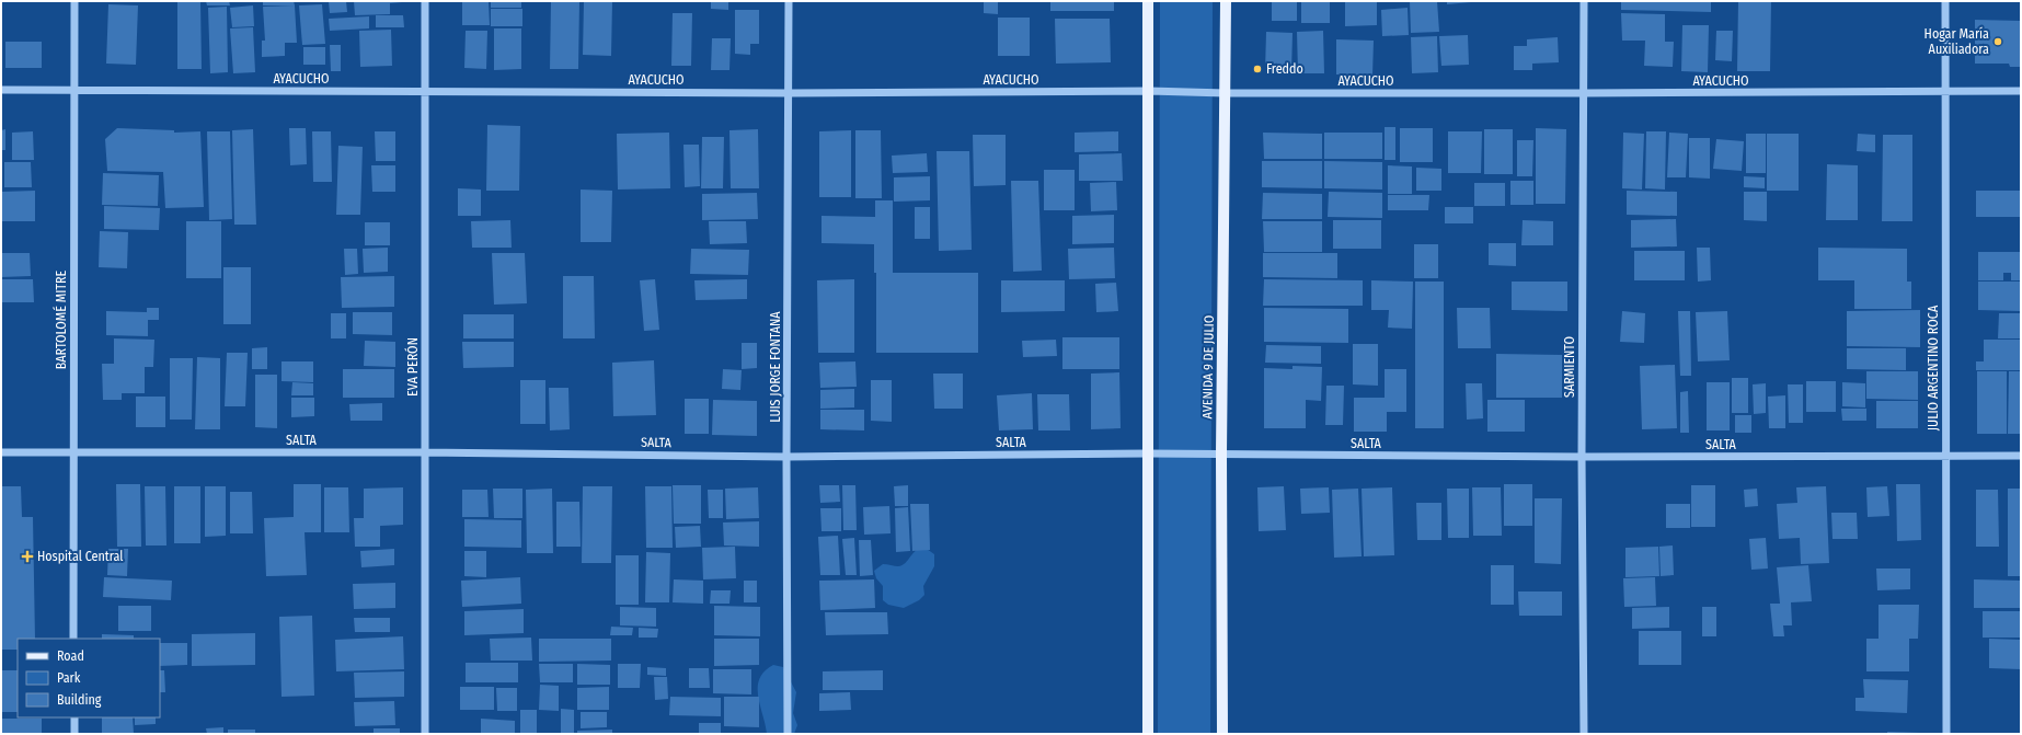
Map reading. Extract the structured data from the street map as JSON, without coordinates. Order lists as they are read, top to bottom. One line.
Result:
{"streets":{"main road":["AVENIDA 9 DE JULIO"],"street":["AYACUCHO","BARTOLOMÉ MITRE","EVA PERÓN","LUIS JORGE FONTANA","SARMIENTO","JULIO ARGENTINO ROCA","SALTA"]},"crossings":[["AYACUCHO","BARTOLOMÉ MITRE"],["AYACUCHO","EVA PERÓN"],["AYACUCHO","LUIS JORGE FONTANA"],["AYACUCHO","AVENIDA 9 DE JULIO"],["AYACUCHO","SARMIENTO"],["AYACUCHO","JULIO ARGENTINO ROCA"],["BARTOLOMÉ MITRE","SALTA"],["EVA PERÓN","SALTA"],["LUIS JORGE FONTANA","SALTA"],["AVENIDA 9 DE JULIO","SALTA"],["SARMIENTO","SALTA"],["JULIO ARGENTINO ROCA","SALTA"]],"places":{"other":["Hogar María Auxiliadora","Freddo"],"health":["Hospital Central"]},"legend":["Road","Park","Building"]}
